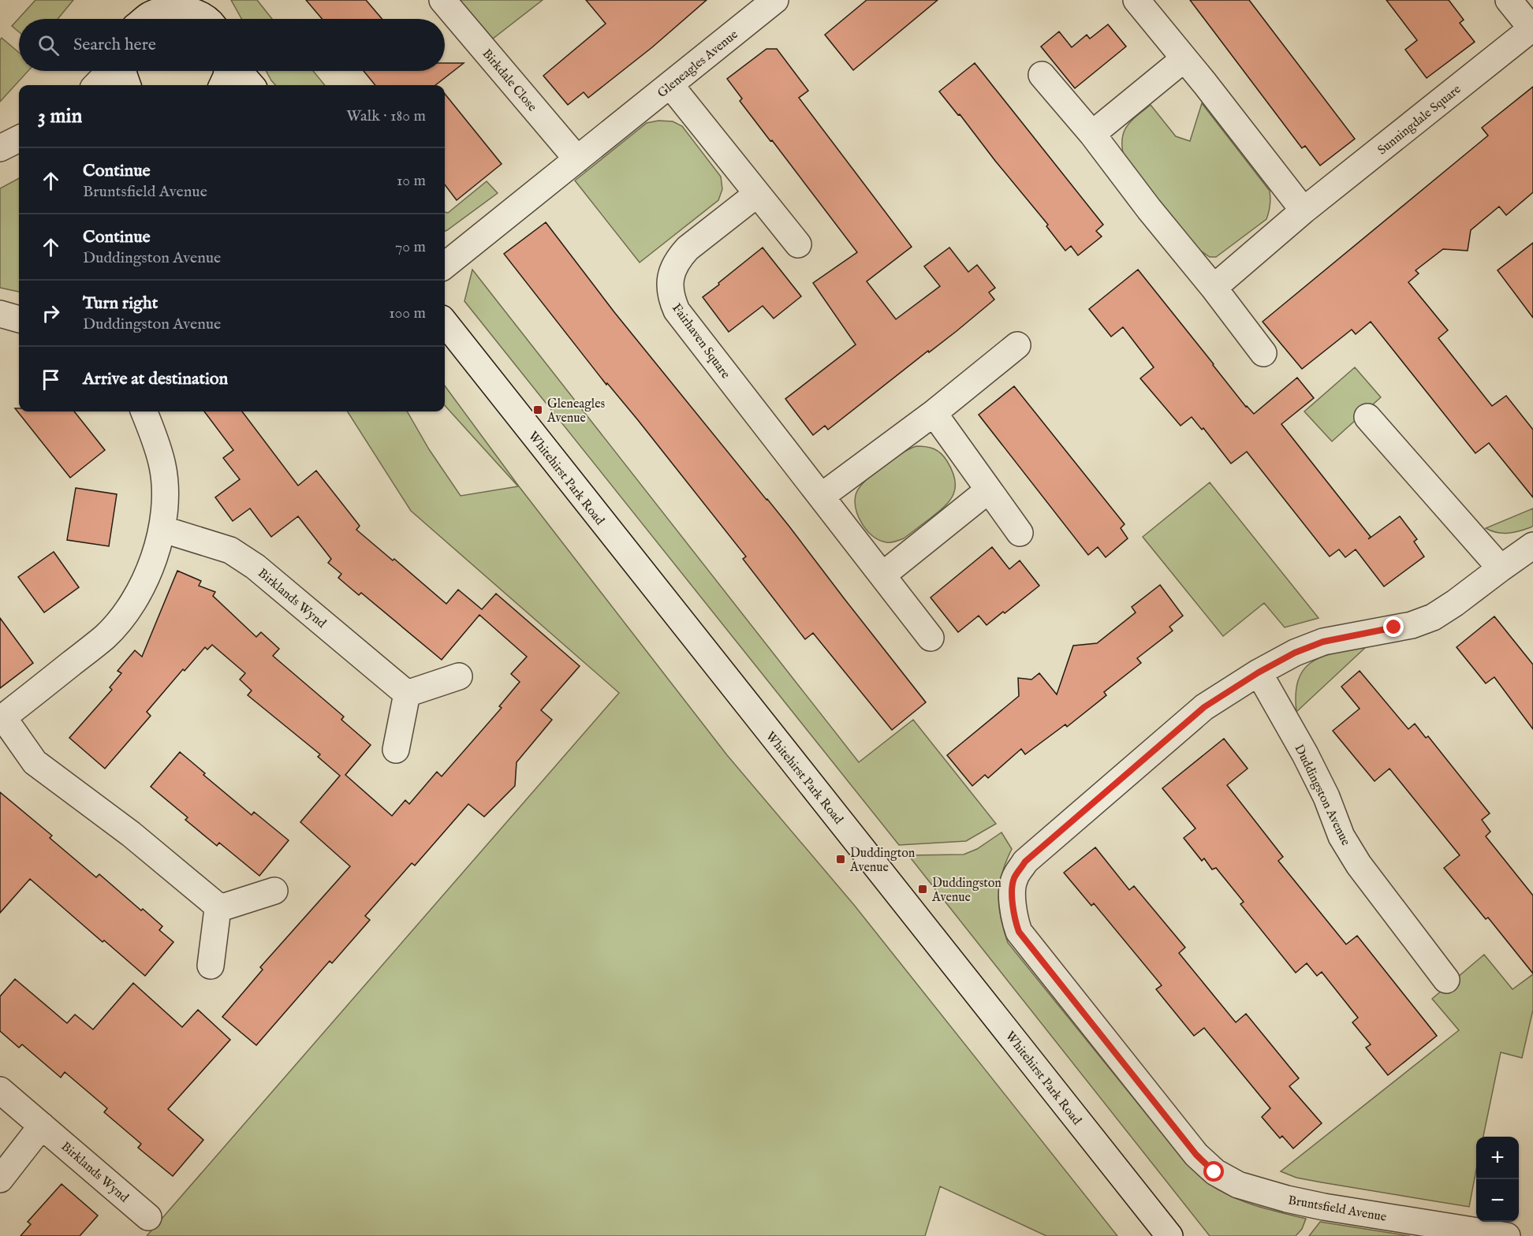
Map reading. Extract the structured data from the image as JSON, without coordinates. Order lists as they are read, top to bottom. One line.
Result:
{"streets":{"street":["Gleneagles Avenue","Birkdale Close","Sunningdale Square","Fairhaven Square","Whitehirst Park Road","Birklands Wynd","Duddingston Avenue","Bruntsfield Avenue"]},"crossings":[["Gleneagles Avenue","Birkdale Close"],["Duddingston Avenue","Bruntsfield Avenue"]],"places":{"transit":["Gleneagles Avenue","Duddington Avenue","Duddingston Avenue"]},"page":{"search":"Search here","heading":["3 min","Walk · 180 m"],"list":[["Continue","Bruntsfield Avenue","10 m"],["Continue","Duddingston Avenue","70 m"],["Turn right","Duddingston Avenue","100 m"],"Arrive at destination"],"map_buttons":["+","−"]}}
